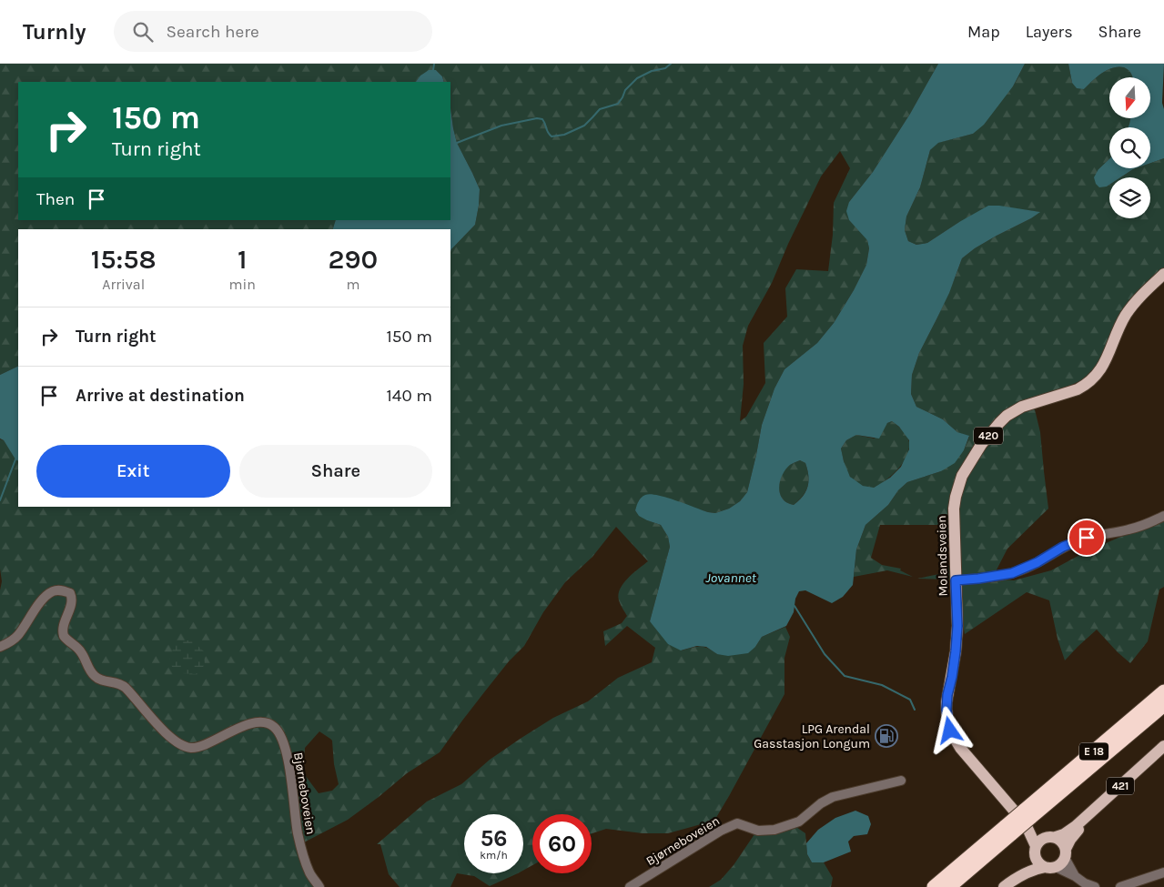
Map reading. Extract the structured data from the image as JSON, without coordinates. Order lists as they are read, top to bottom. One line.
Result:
{"streets":{"highway":["E 18"],"main road":["420","Molandsveien","421"],"street":["Bjørneboveien"]},"crossings":[["Molandsveien","E 18"],["Molandsveien","421"]],"water":["Jovannet"],"places":{"fuel station":["LPG Arendal Gasstasjon Longum"]},"north":"bottom","page":{"header":"Turnly","search":"Search here","nav":["Map","Layers","Share"],"turn":["150 m","Turn right"],"then":"Then","eta":["15:58","Arrival","1","min","290","m"],"list":[{"name":"Turn right","value":"150 m"},{"name":"Arrive at destination","value":"140 m"}],"buttons":["Exit","Share"],"speed":"56 km/h","limit":"60"}}
